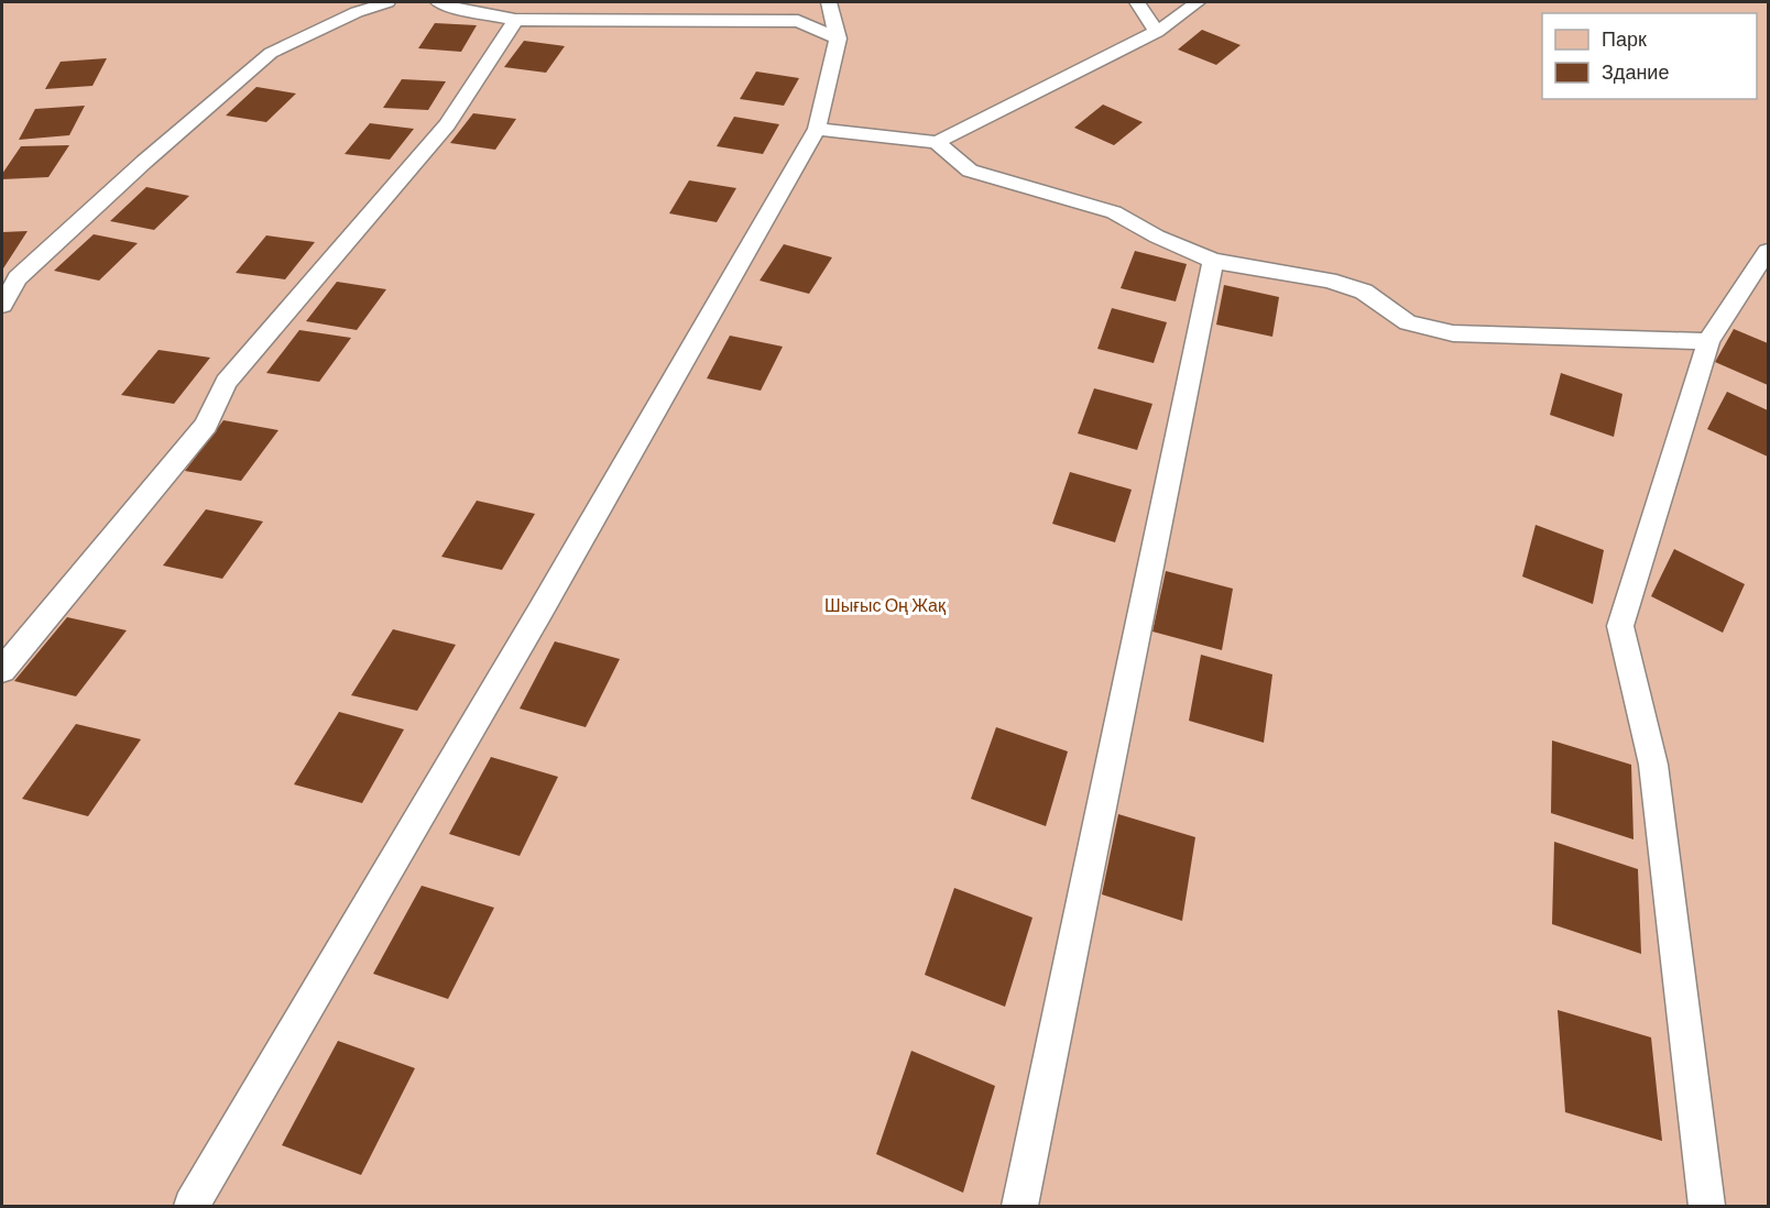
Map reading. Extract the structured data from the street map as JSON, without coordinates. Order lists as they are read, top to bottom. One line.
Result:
{"parks":["Шығыс Оң Жақ"],"legend":["Парк","Здание"]}
